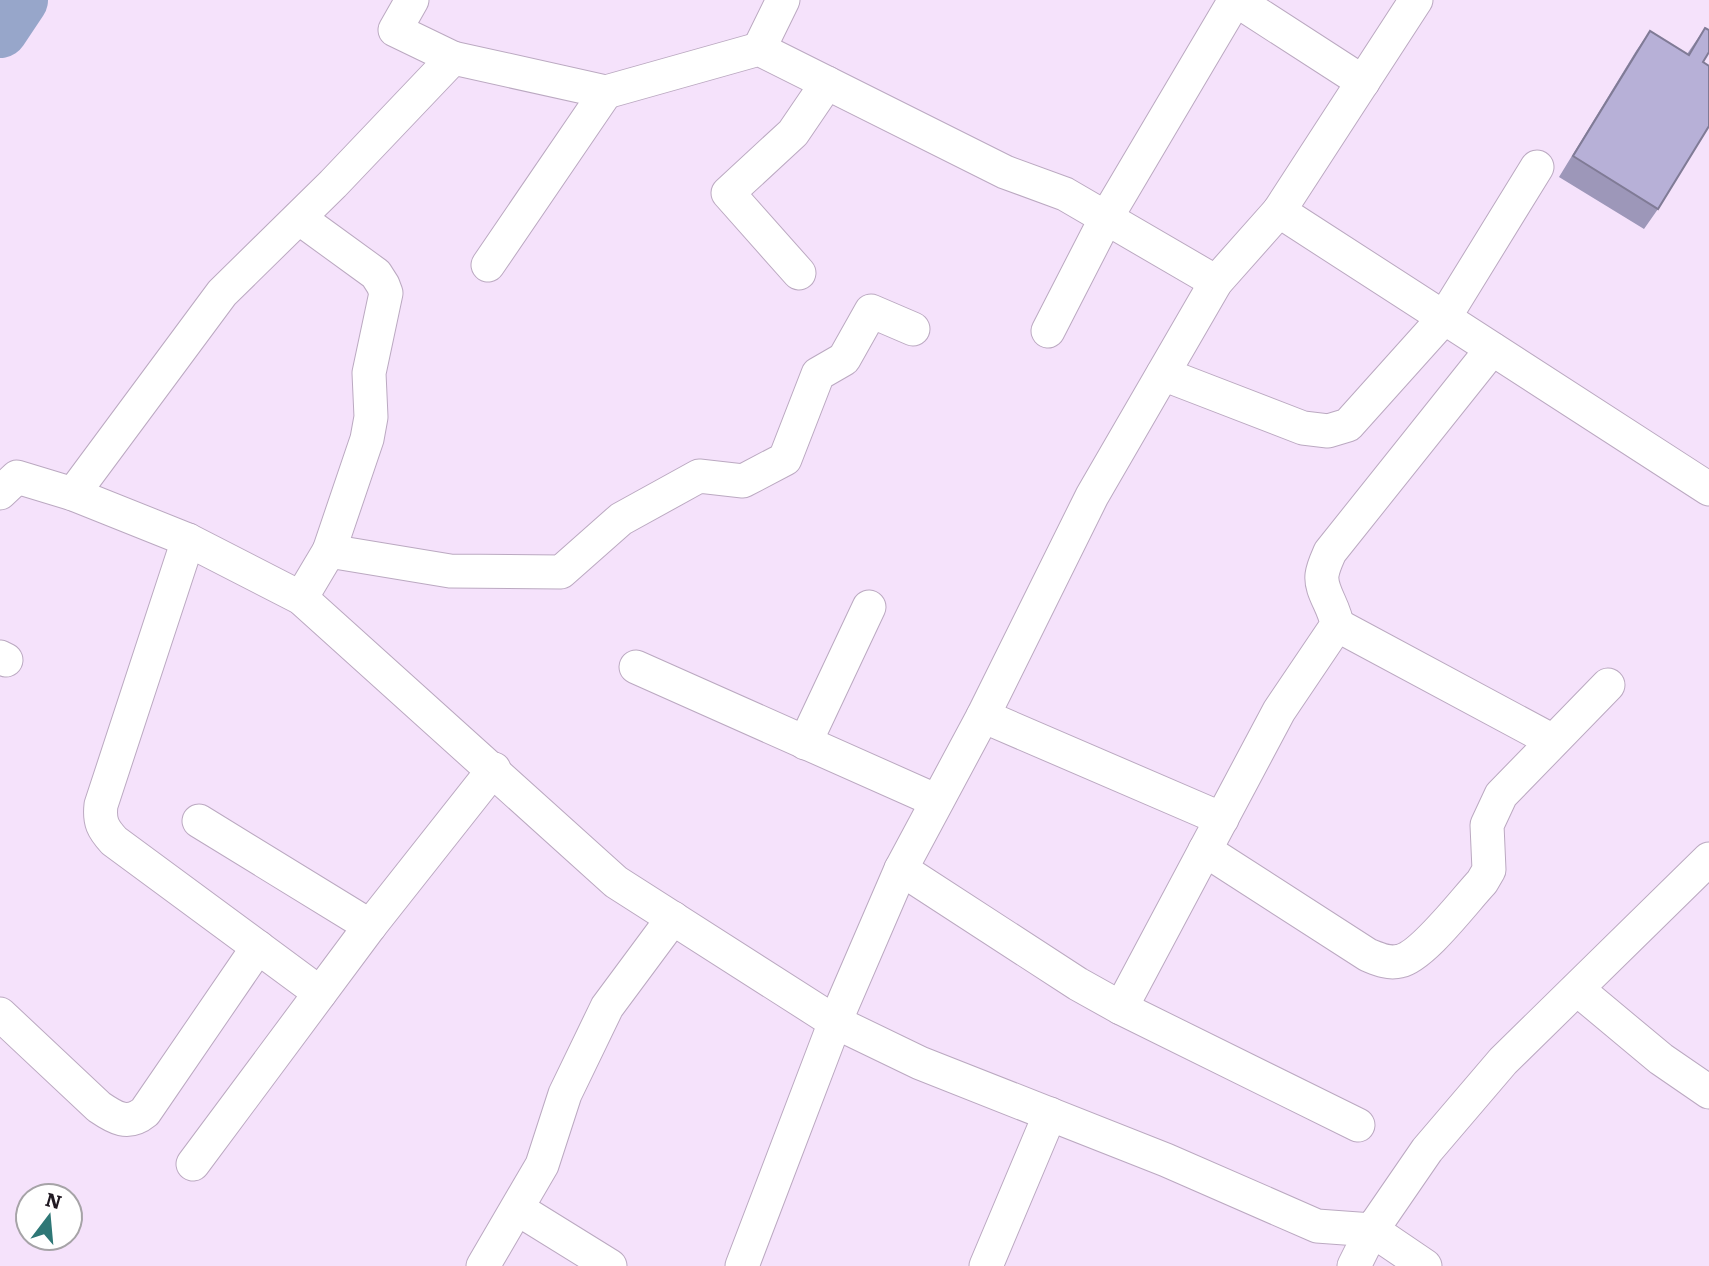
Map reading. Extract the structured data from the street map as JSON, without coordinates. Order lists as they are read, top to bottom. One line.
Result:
{"north":"top"}
